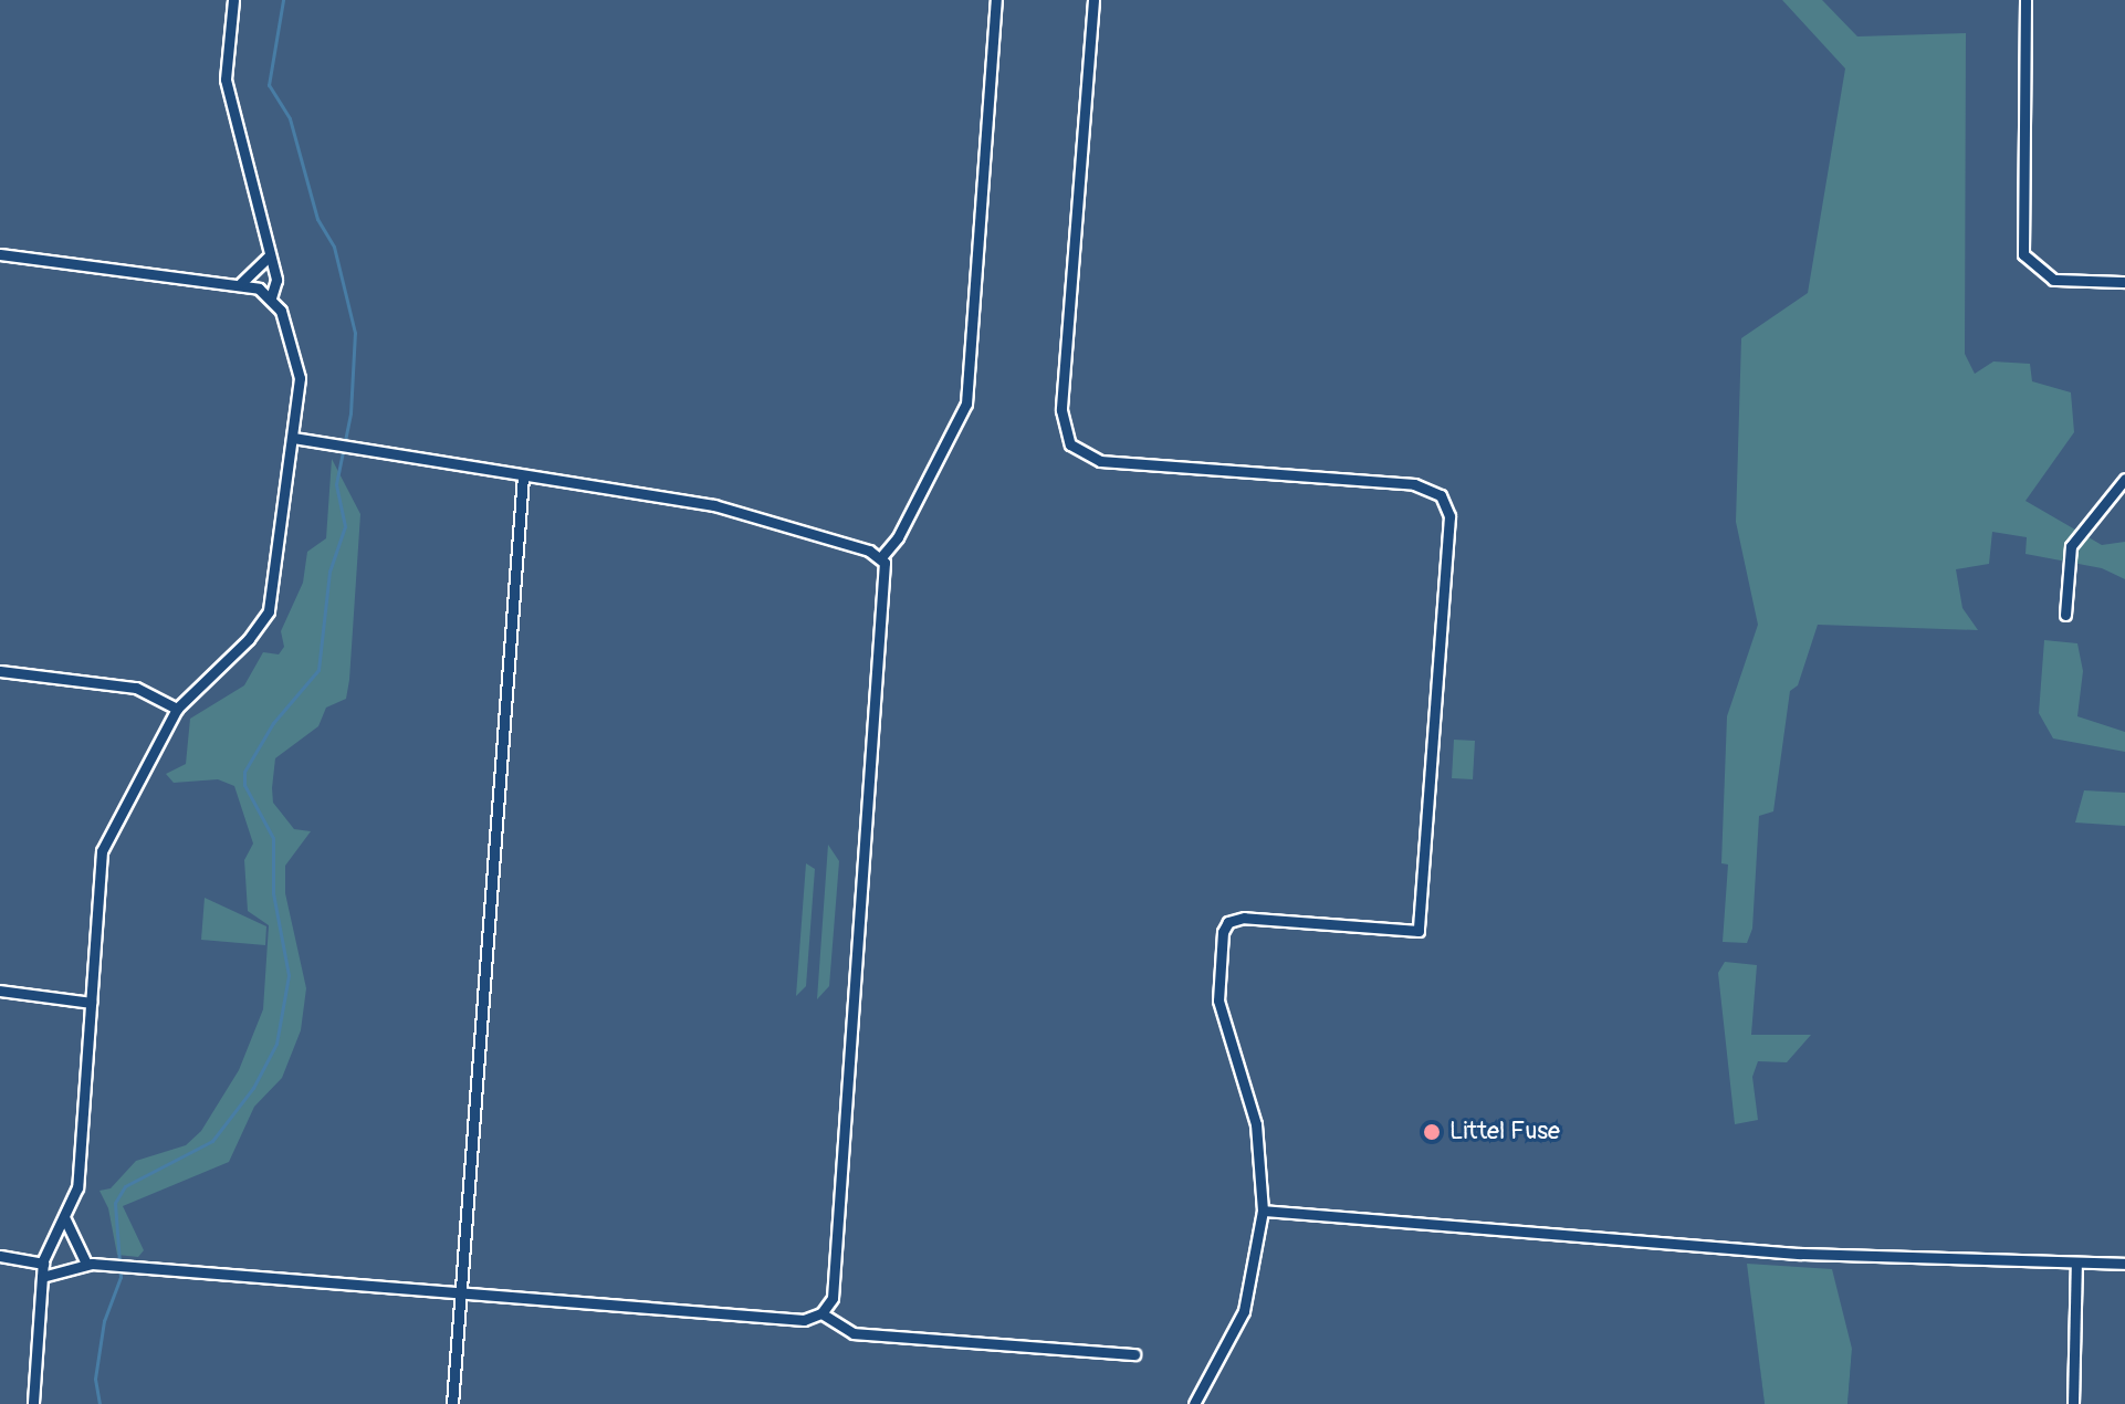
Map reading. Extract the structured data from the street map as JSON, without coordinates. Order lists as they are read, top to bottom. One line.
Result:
{"places":["Littel Fuse"]}
